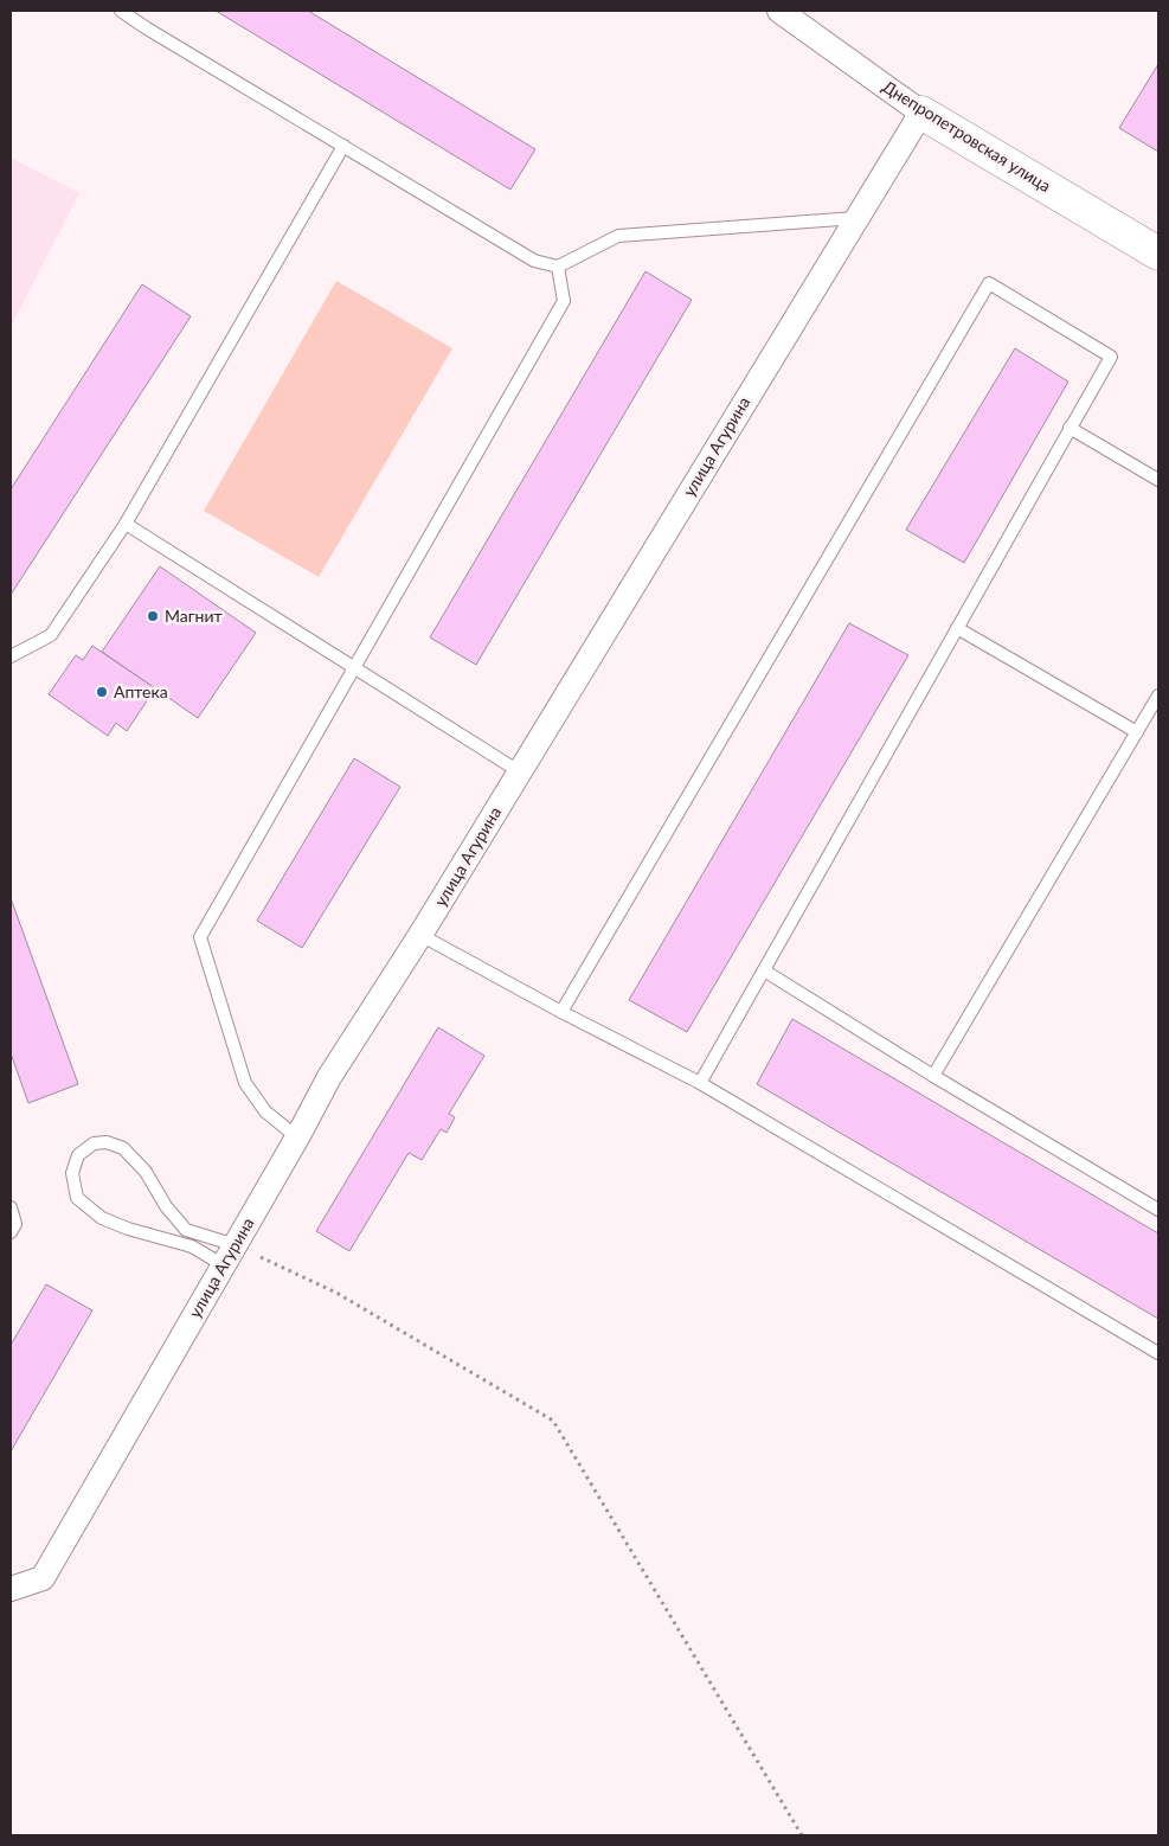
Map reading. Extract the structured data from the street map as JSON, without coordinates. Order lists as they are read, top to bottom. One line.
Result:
{"streets":{"street":["Днепропетровская улица","улица Агурина"]},"crossings":[["Днепропетровская улица","улица Агурина"]],"places":["Магнит","Аптека"]}
